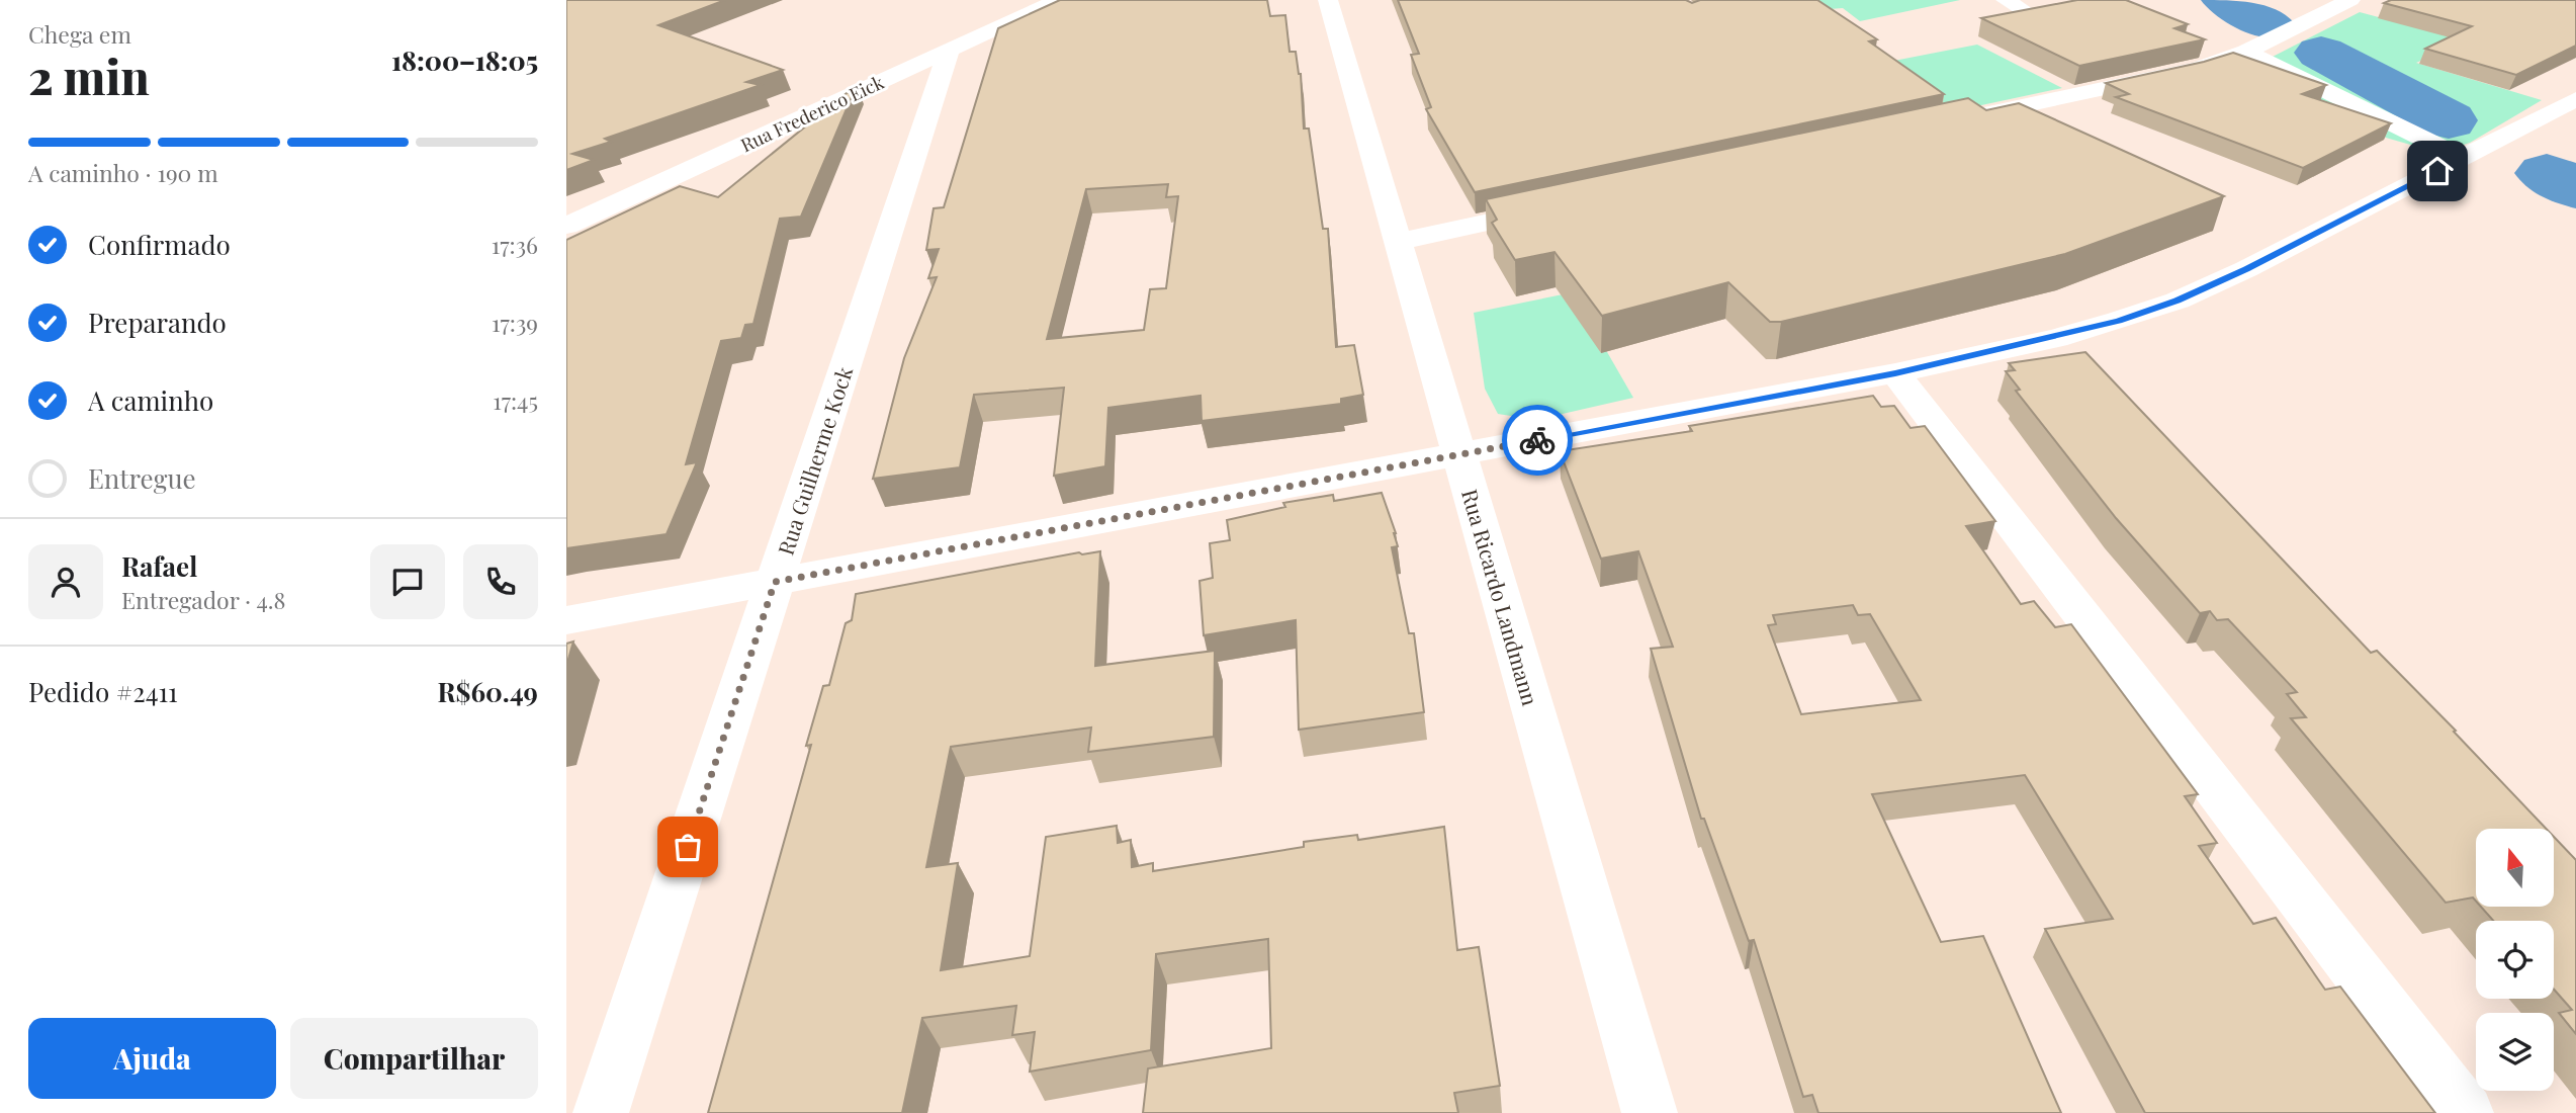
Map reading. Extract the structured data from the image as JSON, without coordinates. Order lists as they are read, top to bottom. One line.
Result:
{"streets":{"street":["Rua Frederico Eick","Rua Guilherme Kock","Rua Ricardo Landmann"]},"crossings":[["Rua Frederico Eick","Rua Guilherme Kock"]],"north":"top","page":{"heading":["2 min","Chega em","18:00–18:05"],"panel":["Rafael","Entregador · 4.8","Pedido #2411","R$60.49"],"bar":"A caminho · 190 m","list":[["Confirmado","17:36"],["Preparando","17:39"],["A caminho","17:45"],"Entregue"],"buttons":["Ajuda","Compartilhar"]}}
